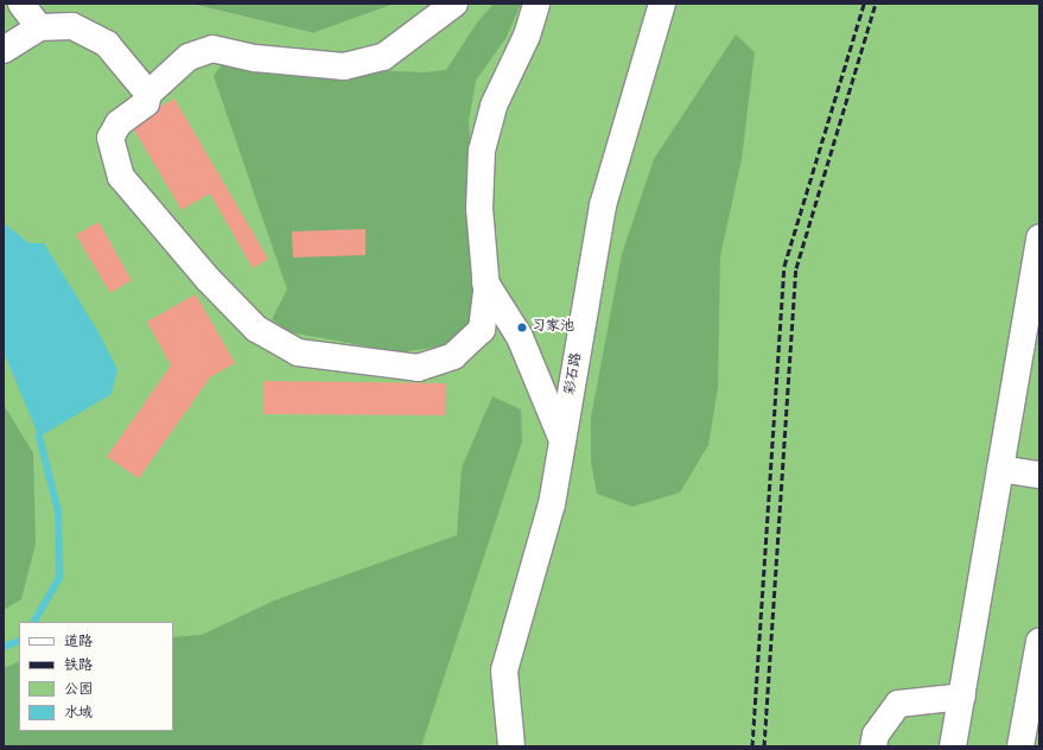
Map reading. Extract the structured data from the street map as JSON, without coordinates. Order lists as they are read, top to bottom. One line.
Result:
{"streets":{"street":["彩石路"]},"places":["习家池"],"legend":["道路","铁路","公园","水域"]}
